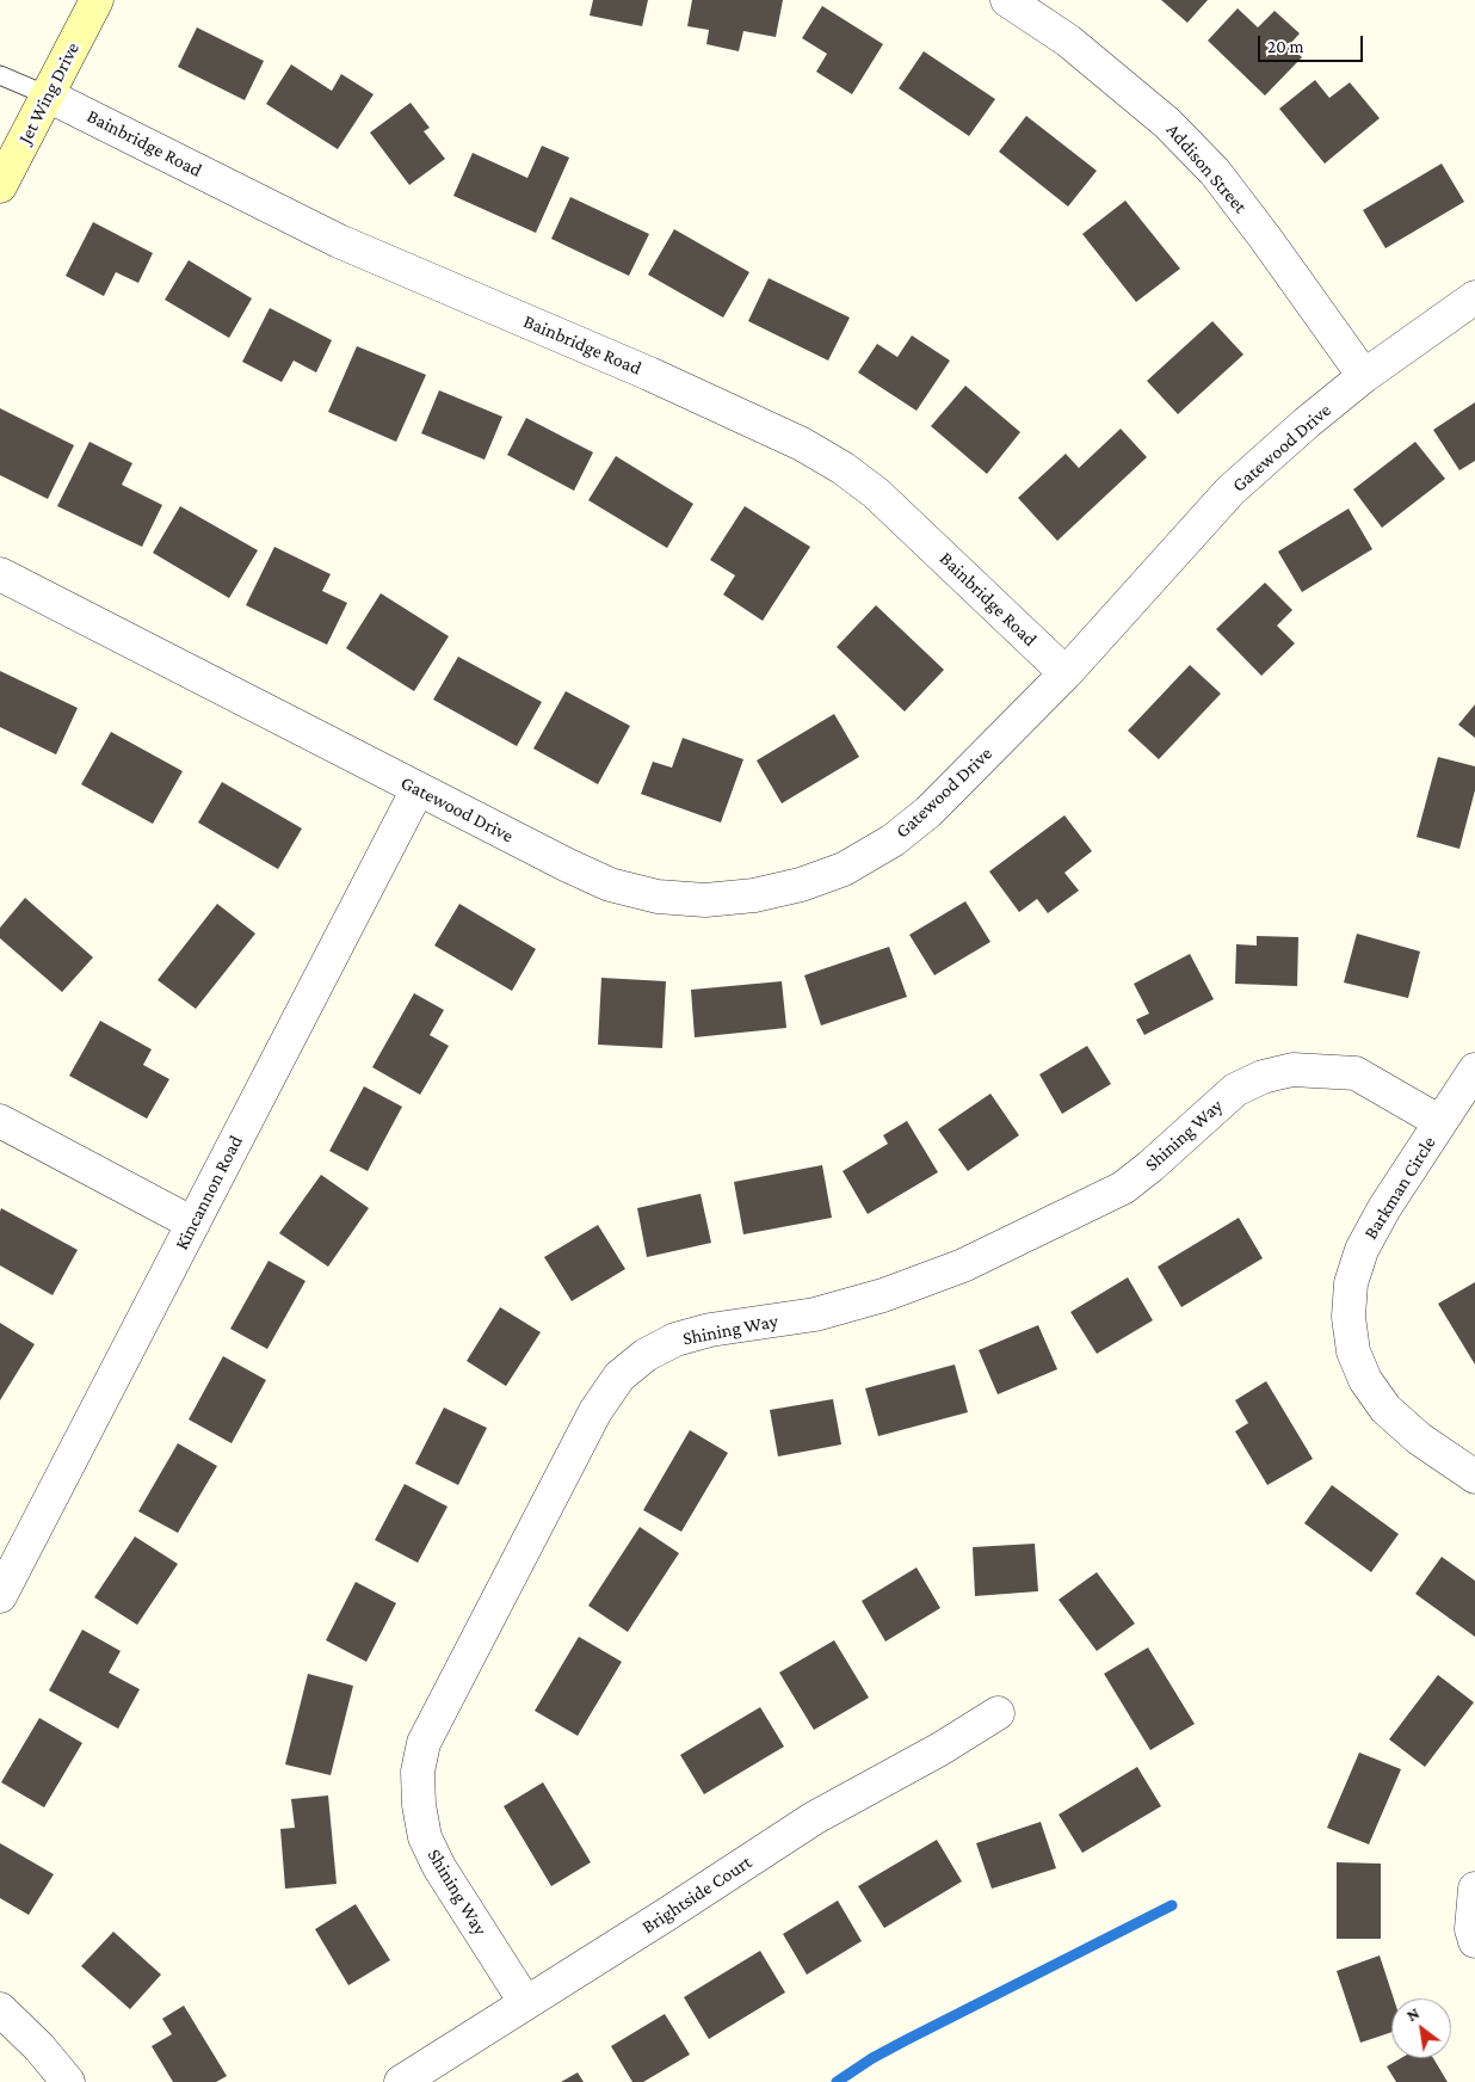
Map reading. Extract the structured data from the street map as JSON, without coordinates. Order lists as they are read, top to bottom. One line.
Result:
{"streets":{"main road":["Jet Wing Drive"],"street":["Bainbridge Road","Addison Street","Gatewood Drive","Shining Way","Barkman Circle","Kincannon Road","Brightside Court"]},"crossings":[["Jet Wing Drive","Bainbridge Road"],["Bainbridge Road","Gatewood Drive"],["Addison Street","Gatewood Drive"],["Gatewood Drive","Kincannon Road"],["Shining Way","Barkman Circle"],["Shining Way","Brightside Court"]],"scale_bar":"20 m","north":"top left"}
